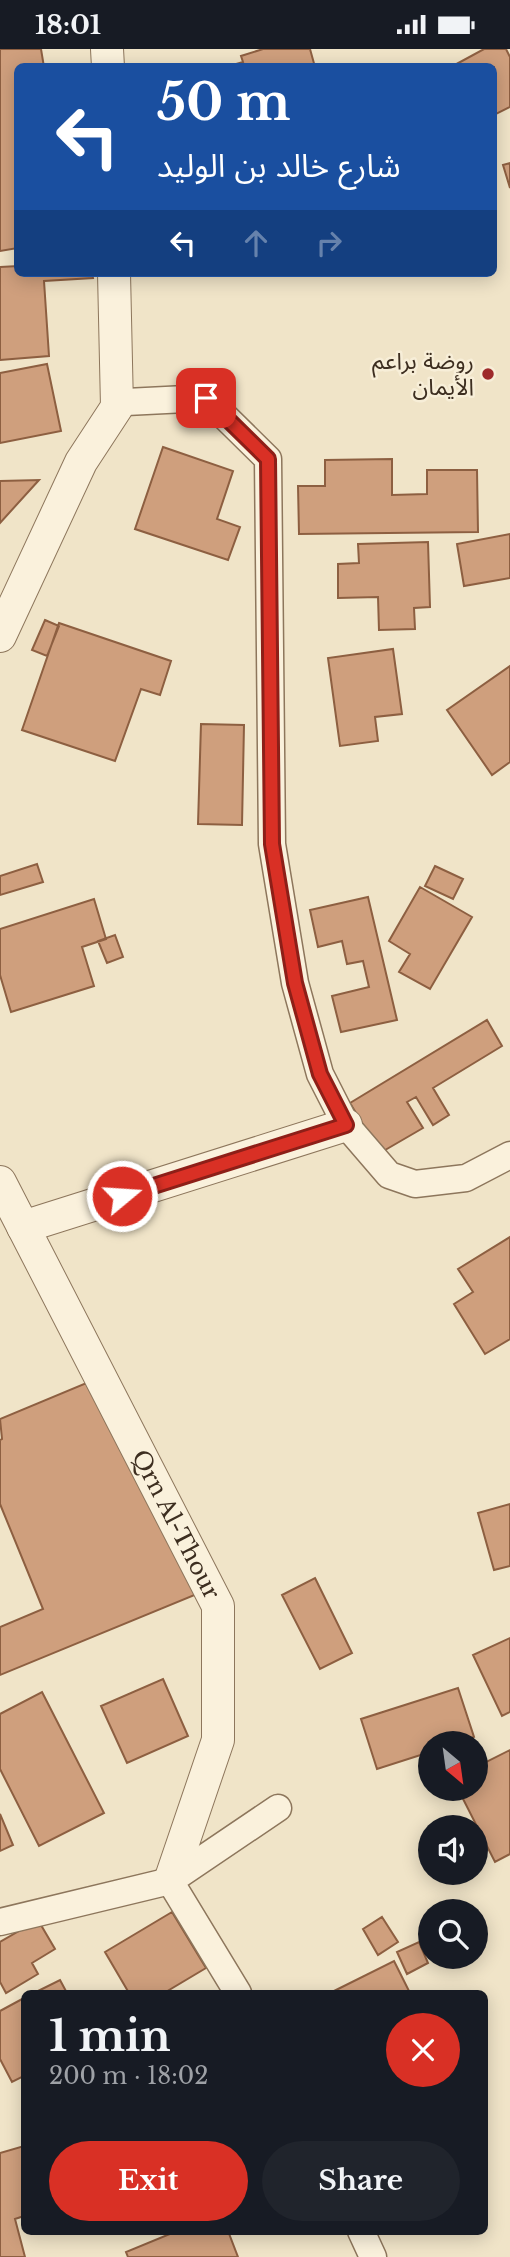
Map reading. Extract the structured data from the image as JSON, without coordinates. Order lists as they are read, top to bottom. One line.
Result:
{"streets":{"street":["Qrn Al-Thour"]},"places":["روضة براعم الأيمان"],"north":"bottom right","page":{"status":"18:01","turn":["50 m","شارع خالد بن الوليد"],"heading":["1 min","200 m · 18:02"],"buttons":["Exit","Share"]}}
